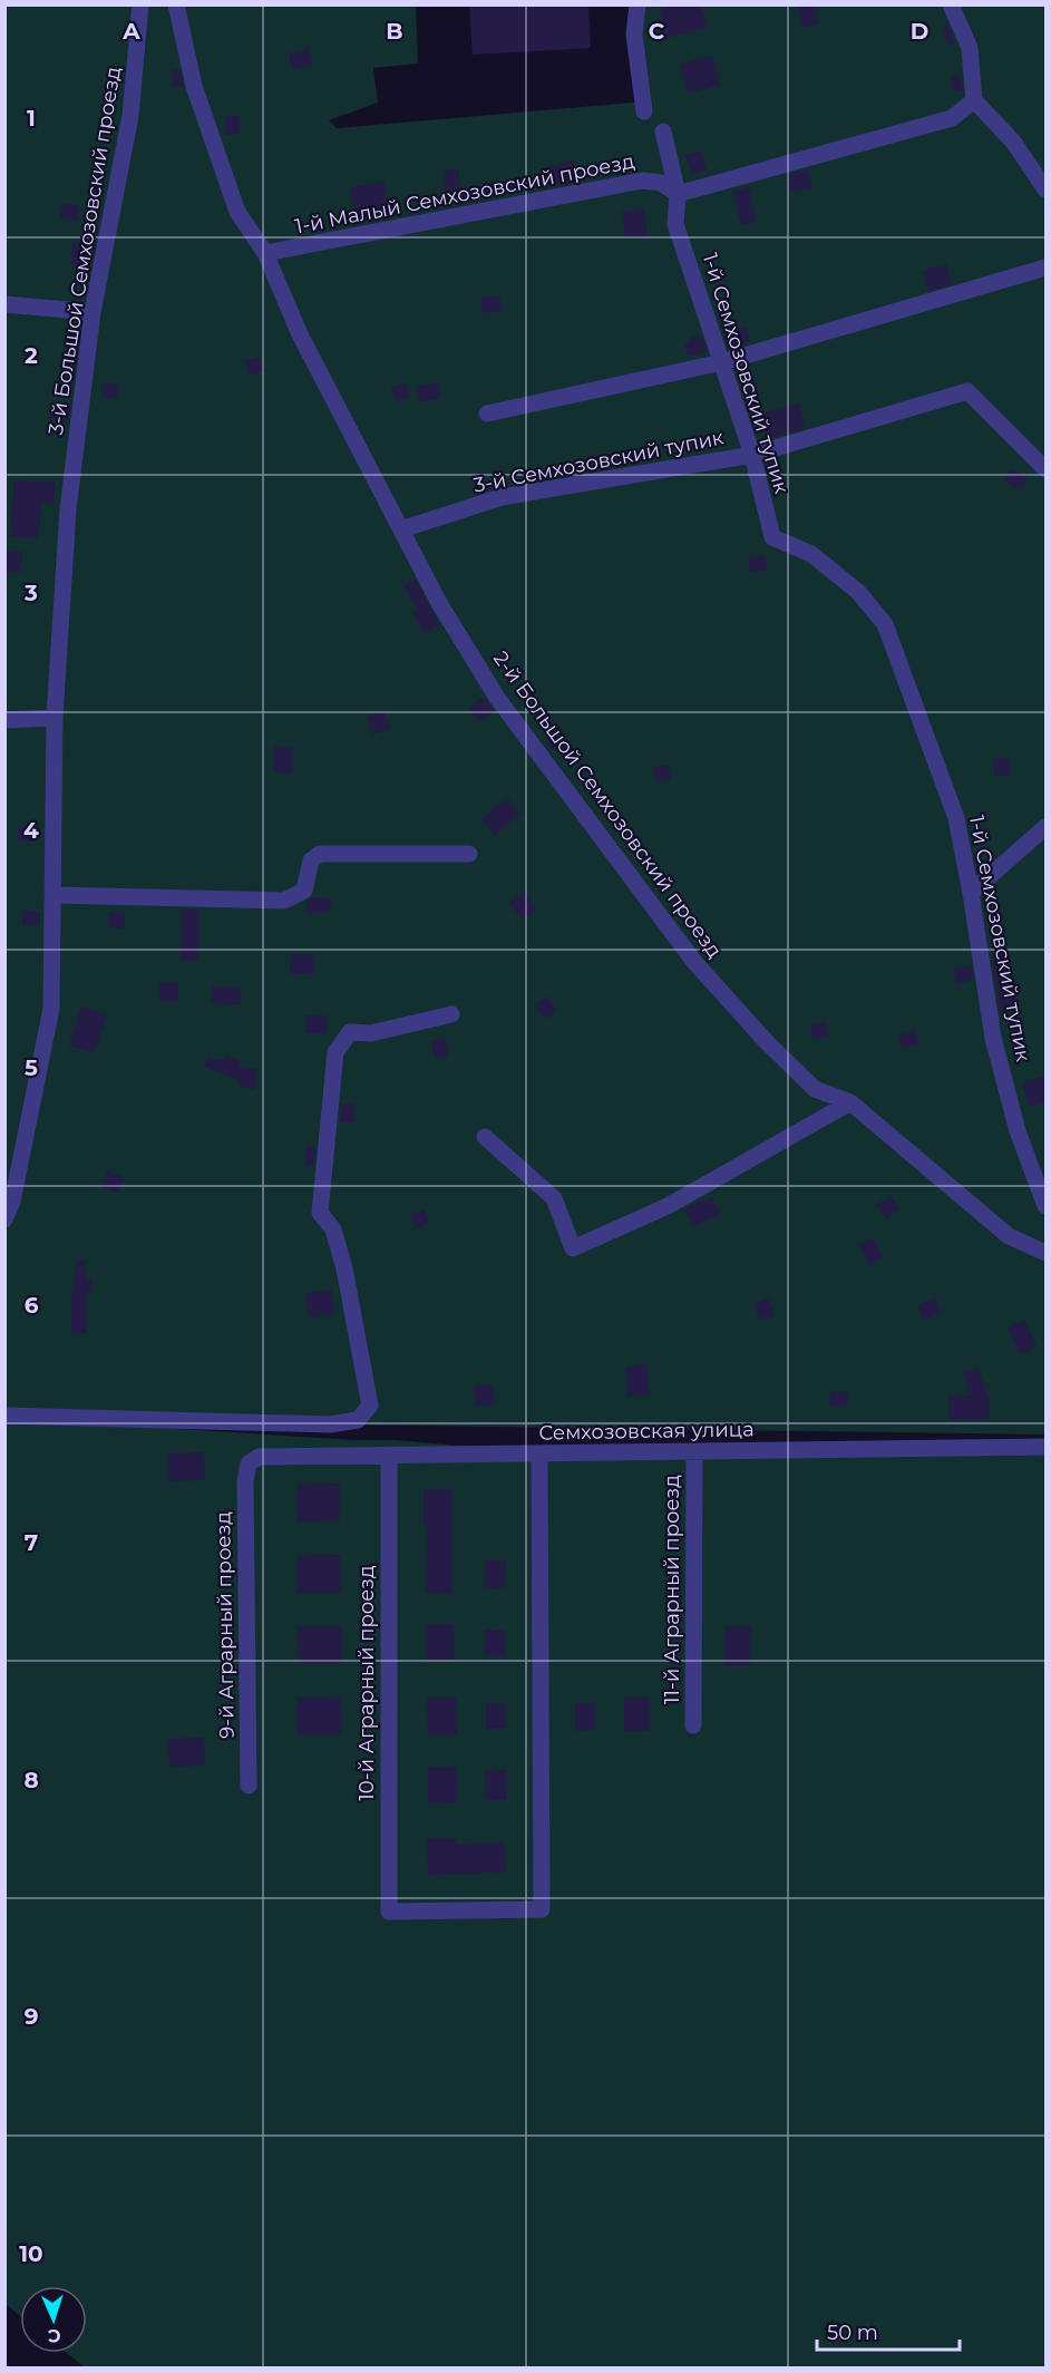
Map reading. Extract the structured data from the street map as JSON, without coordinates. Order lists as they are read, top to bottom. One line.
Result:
{"streets":{"street":["1-й Малый Семхозовский проезд","3-й Большой Семхозовский проезд","1-й Семхозовский тупик","3-й Семхозовский тупик","2-й Большой Семхозовский проезд","Семхозовская улица","11-й Аграрный проезд","9-й Аграрный проезд","10-й Аграрный проезд"]},"crossings":[["1-й Малый Семхозовский проезд","1-й Семхозовский тупик"],["1-й Малый Семхозовский проезд","2-й Большой Семхозовский проезд"],["1-й Семхозовский тупик","3-й Семхозовский тупик"],["3-й Семхозовский тупик","2-й Большой Семхозовский проезд"],["Семхозовская улица","11-й Аграрный проезд"],["Семхозовская улица","9-й Аграрный проезд"],["Семхозовская улица","10-й Аграрный проезд"]],"scale_bar":"50 m","north":"bottom","grid":{"columns":["A","B","C","D"],"rows":["1","2","3","4","5","6","7","8","9","10"]}}
